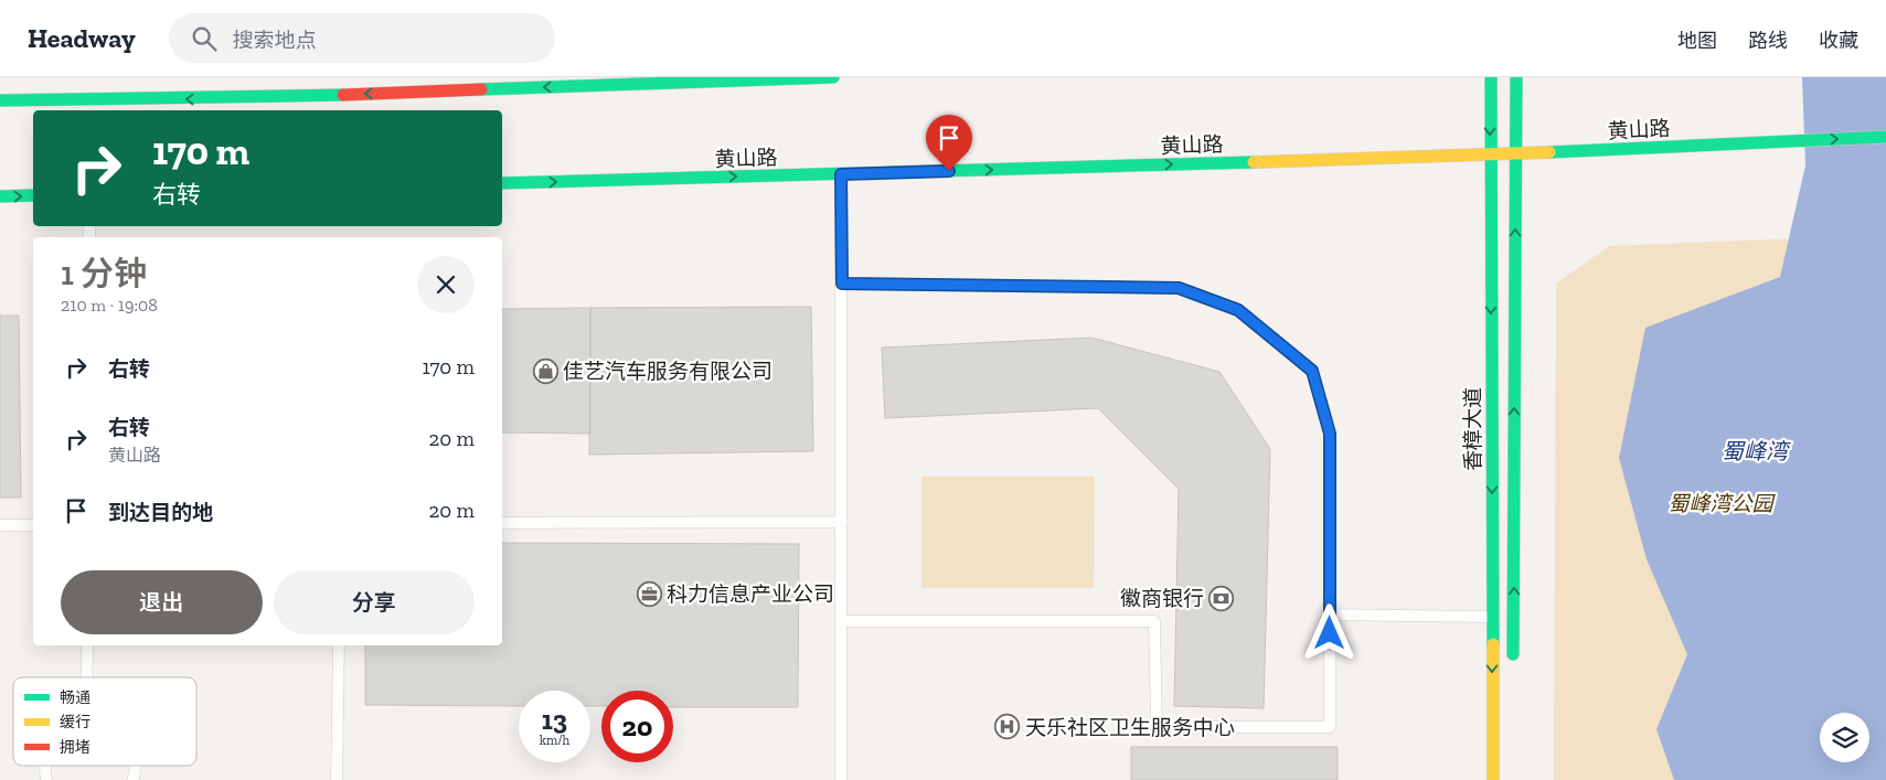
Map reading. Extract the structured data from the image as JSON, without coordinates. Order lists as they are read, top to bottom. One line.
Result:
{"streets":{"main road":["黄山路","香樟大道"]},"crossings":[["黄山路","香樟大道"]],"one_way":["黄山路"],"water":["蜀峰湾"],"parks":["蜀峰湾公园"],"places":{"shop":["佳艺汽车服务有限公司"],"office":["科力信息产业公司"],"bank":["徽商银行"],"hospital":["天乐社区卫生服务中心"]},"legend":["畅通","缓行","拥堵"],"page":{"header":"Headway","search":"搜索地点","nav":["地图","路线","收藏"],"turn":["170 m","右转"],"heading":["1 分钟","210 m · 19:08"],"list":[{"name":"右转","value":"170 m"},{"name":"右转","note":"黄山路","value":"20 m"},{"name":"到达目的地","value":"20 m"}],"buttons":["退出","分享"],"speed":"13 km/h","limit":"20"}}
